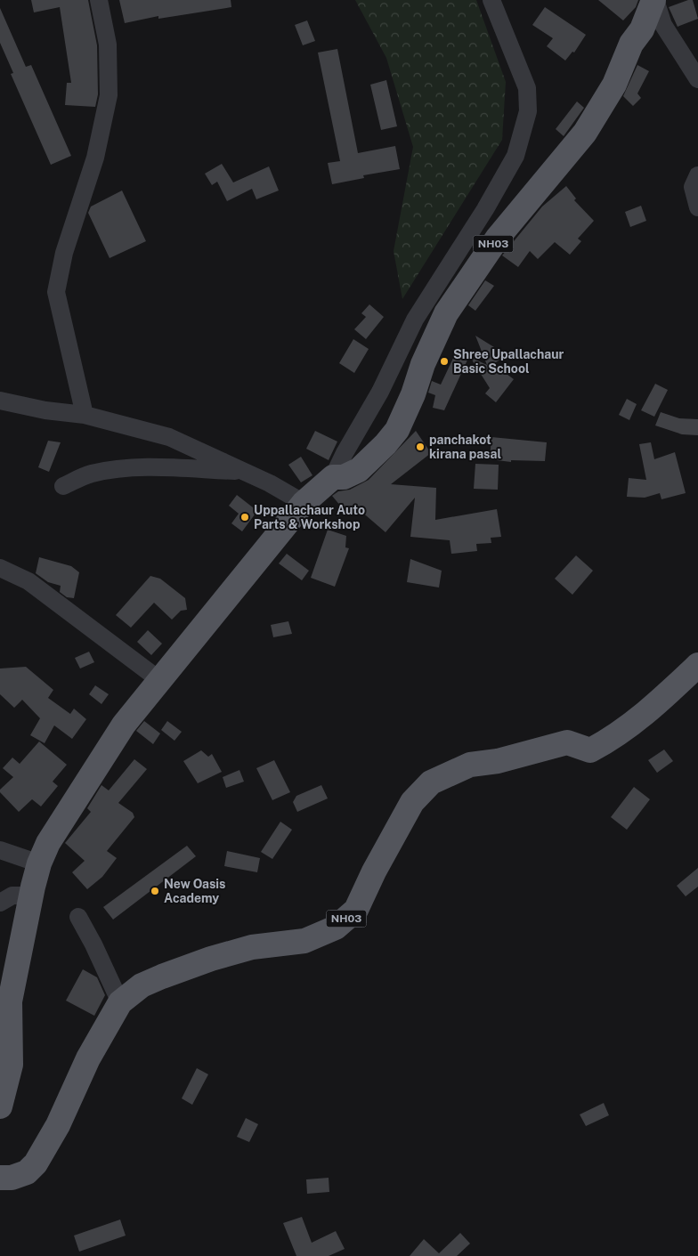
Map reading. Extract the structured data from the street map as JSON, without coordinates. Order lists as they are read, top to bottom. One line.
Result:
{"streets":{"main road":["NH03"]},"places":["Shree Upallachaur Basic School","panchakot kirana pasal","Uppallachaur Auto Parts & Workshop","New Oasis Academy"]}
